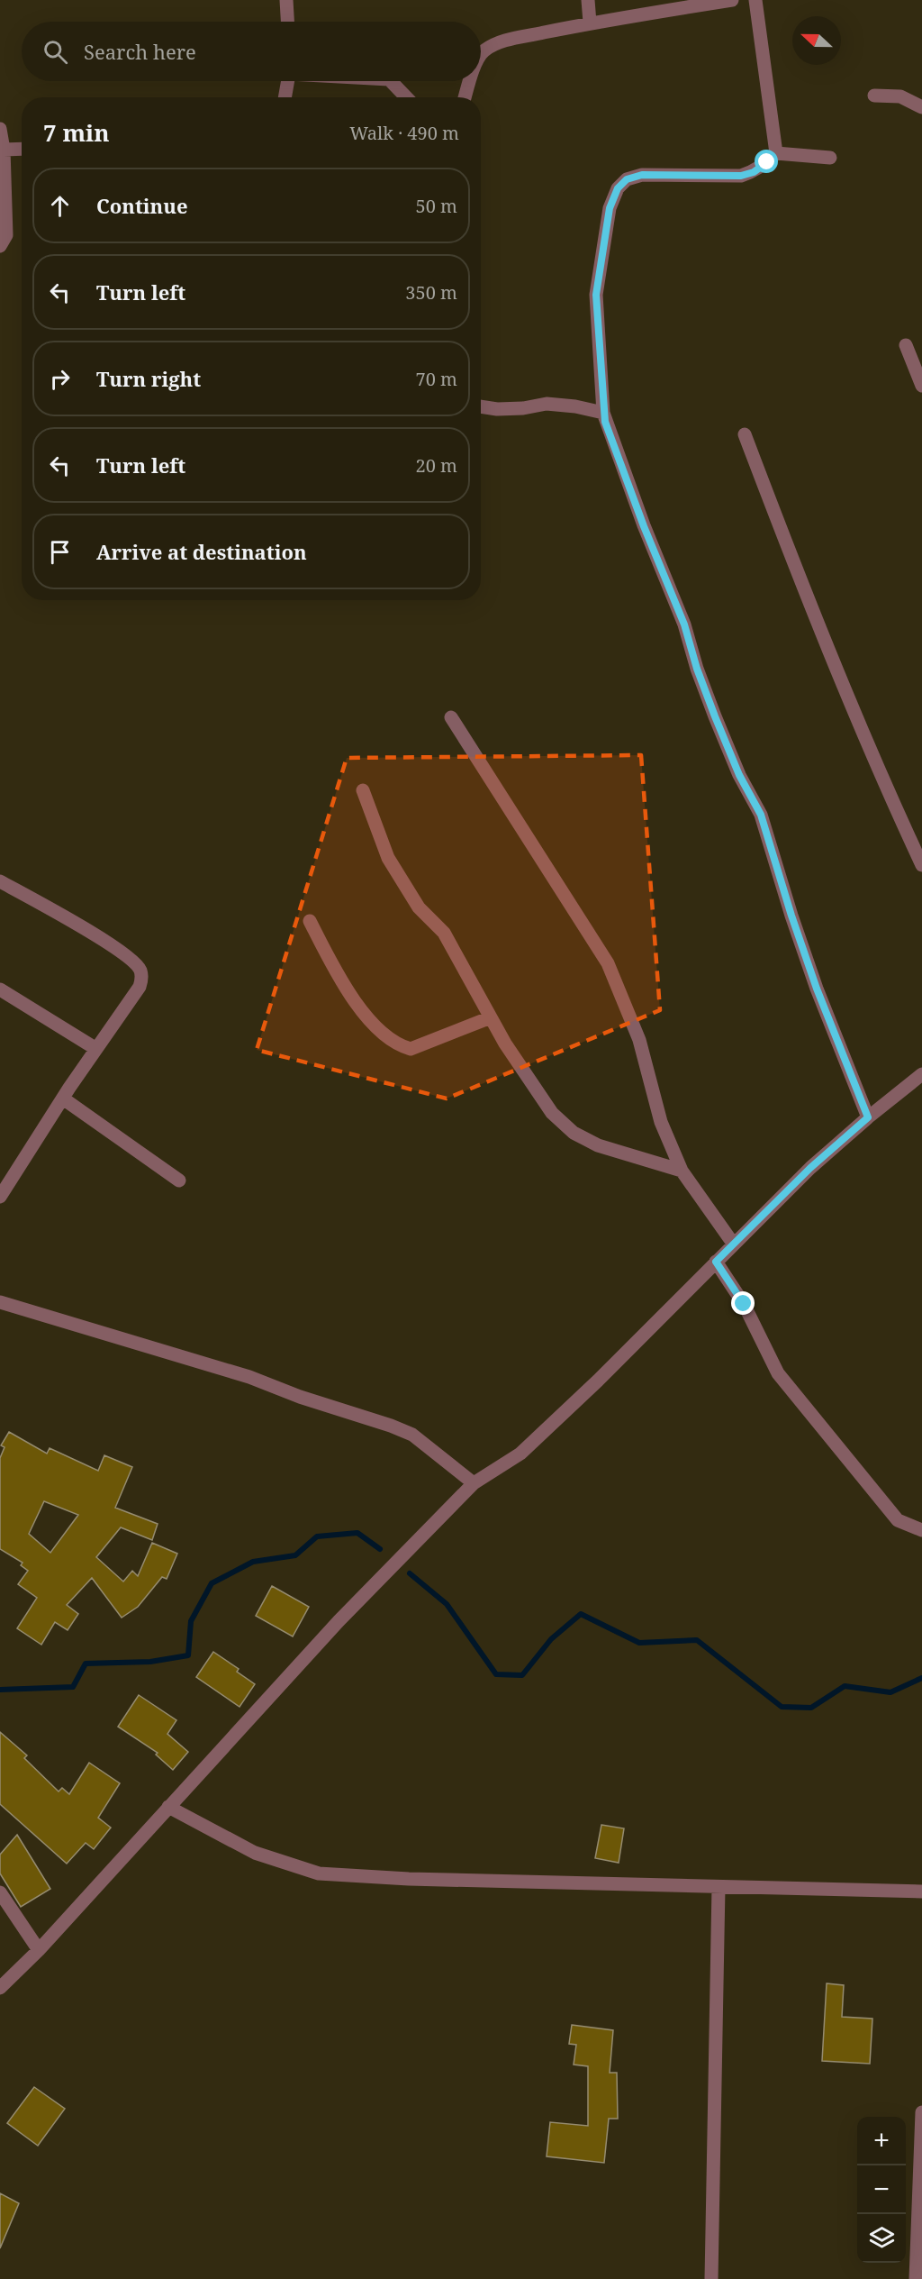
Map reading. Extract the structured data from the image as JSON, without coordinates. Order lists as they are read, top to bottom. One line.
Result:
{"north":"left","page":{"search":"Search here","heading":["7 min","Walk · 490 m"],"list":[["Continue","50 m"],["Turn left","350 m"],["Turn right","70 m"],["Turn left","20 m"],"Arrive at destination"],"map_buttons":["+","−"]}}
